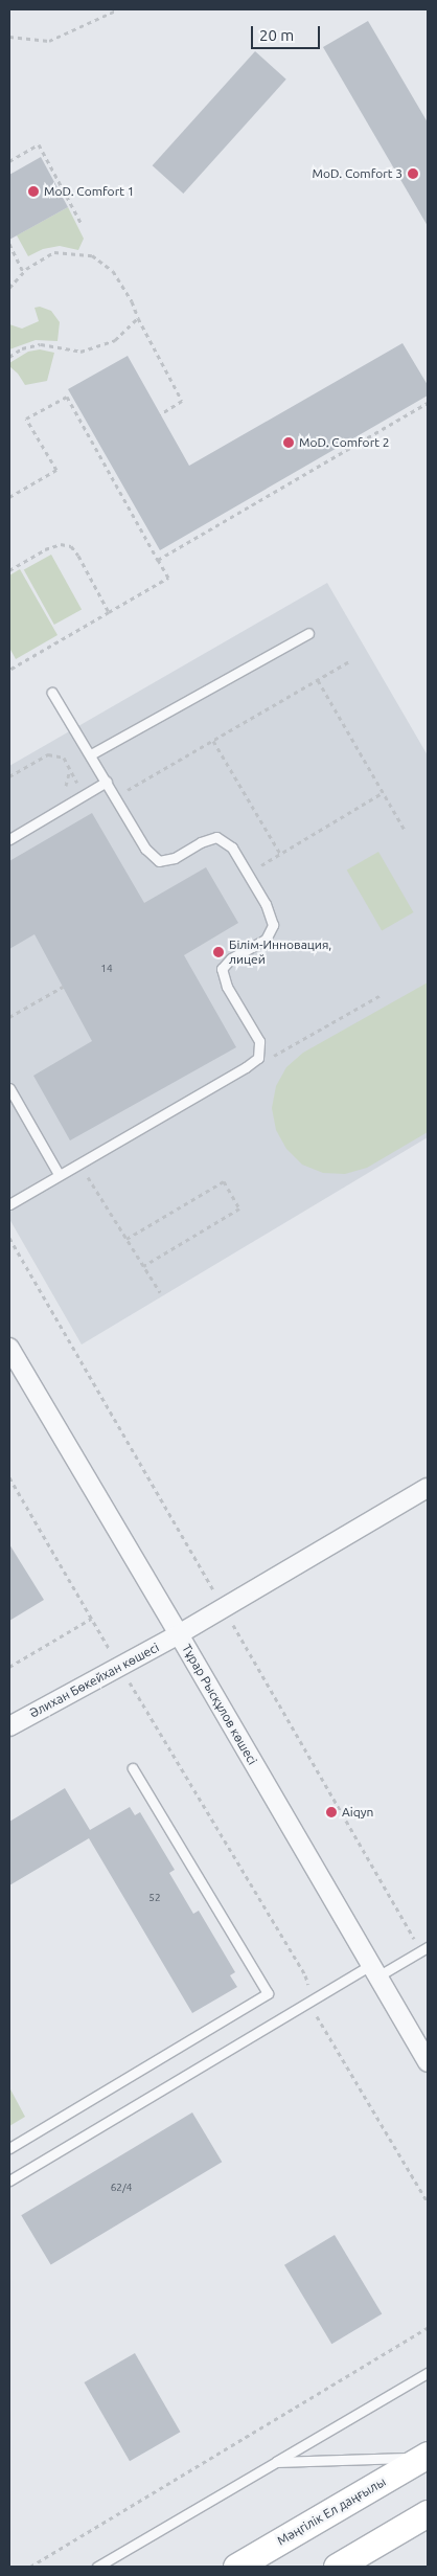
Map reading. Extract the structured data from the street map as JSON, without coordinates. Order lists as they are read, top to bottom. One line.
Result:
{"streets":{"main road":["Мәңгілік Ел даңғылы"],"street":["Әлихан Бөкейхан көшесі","Тұрар Рысқұлов көшесі"]},"crossings":[["Әлихан Бөкейхан көшесі","Тұрар Рысқұлов көшесі"]],"places":["МoD. Comfort 3","МoD. Comfort 1","МoD. Comfort 2","Білім-Инновация, лицей","Aiqyn"],"house_numbers":["14","52","62/4"],"scale_bar":"20 m"}
